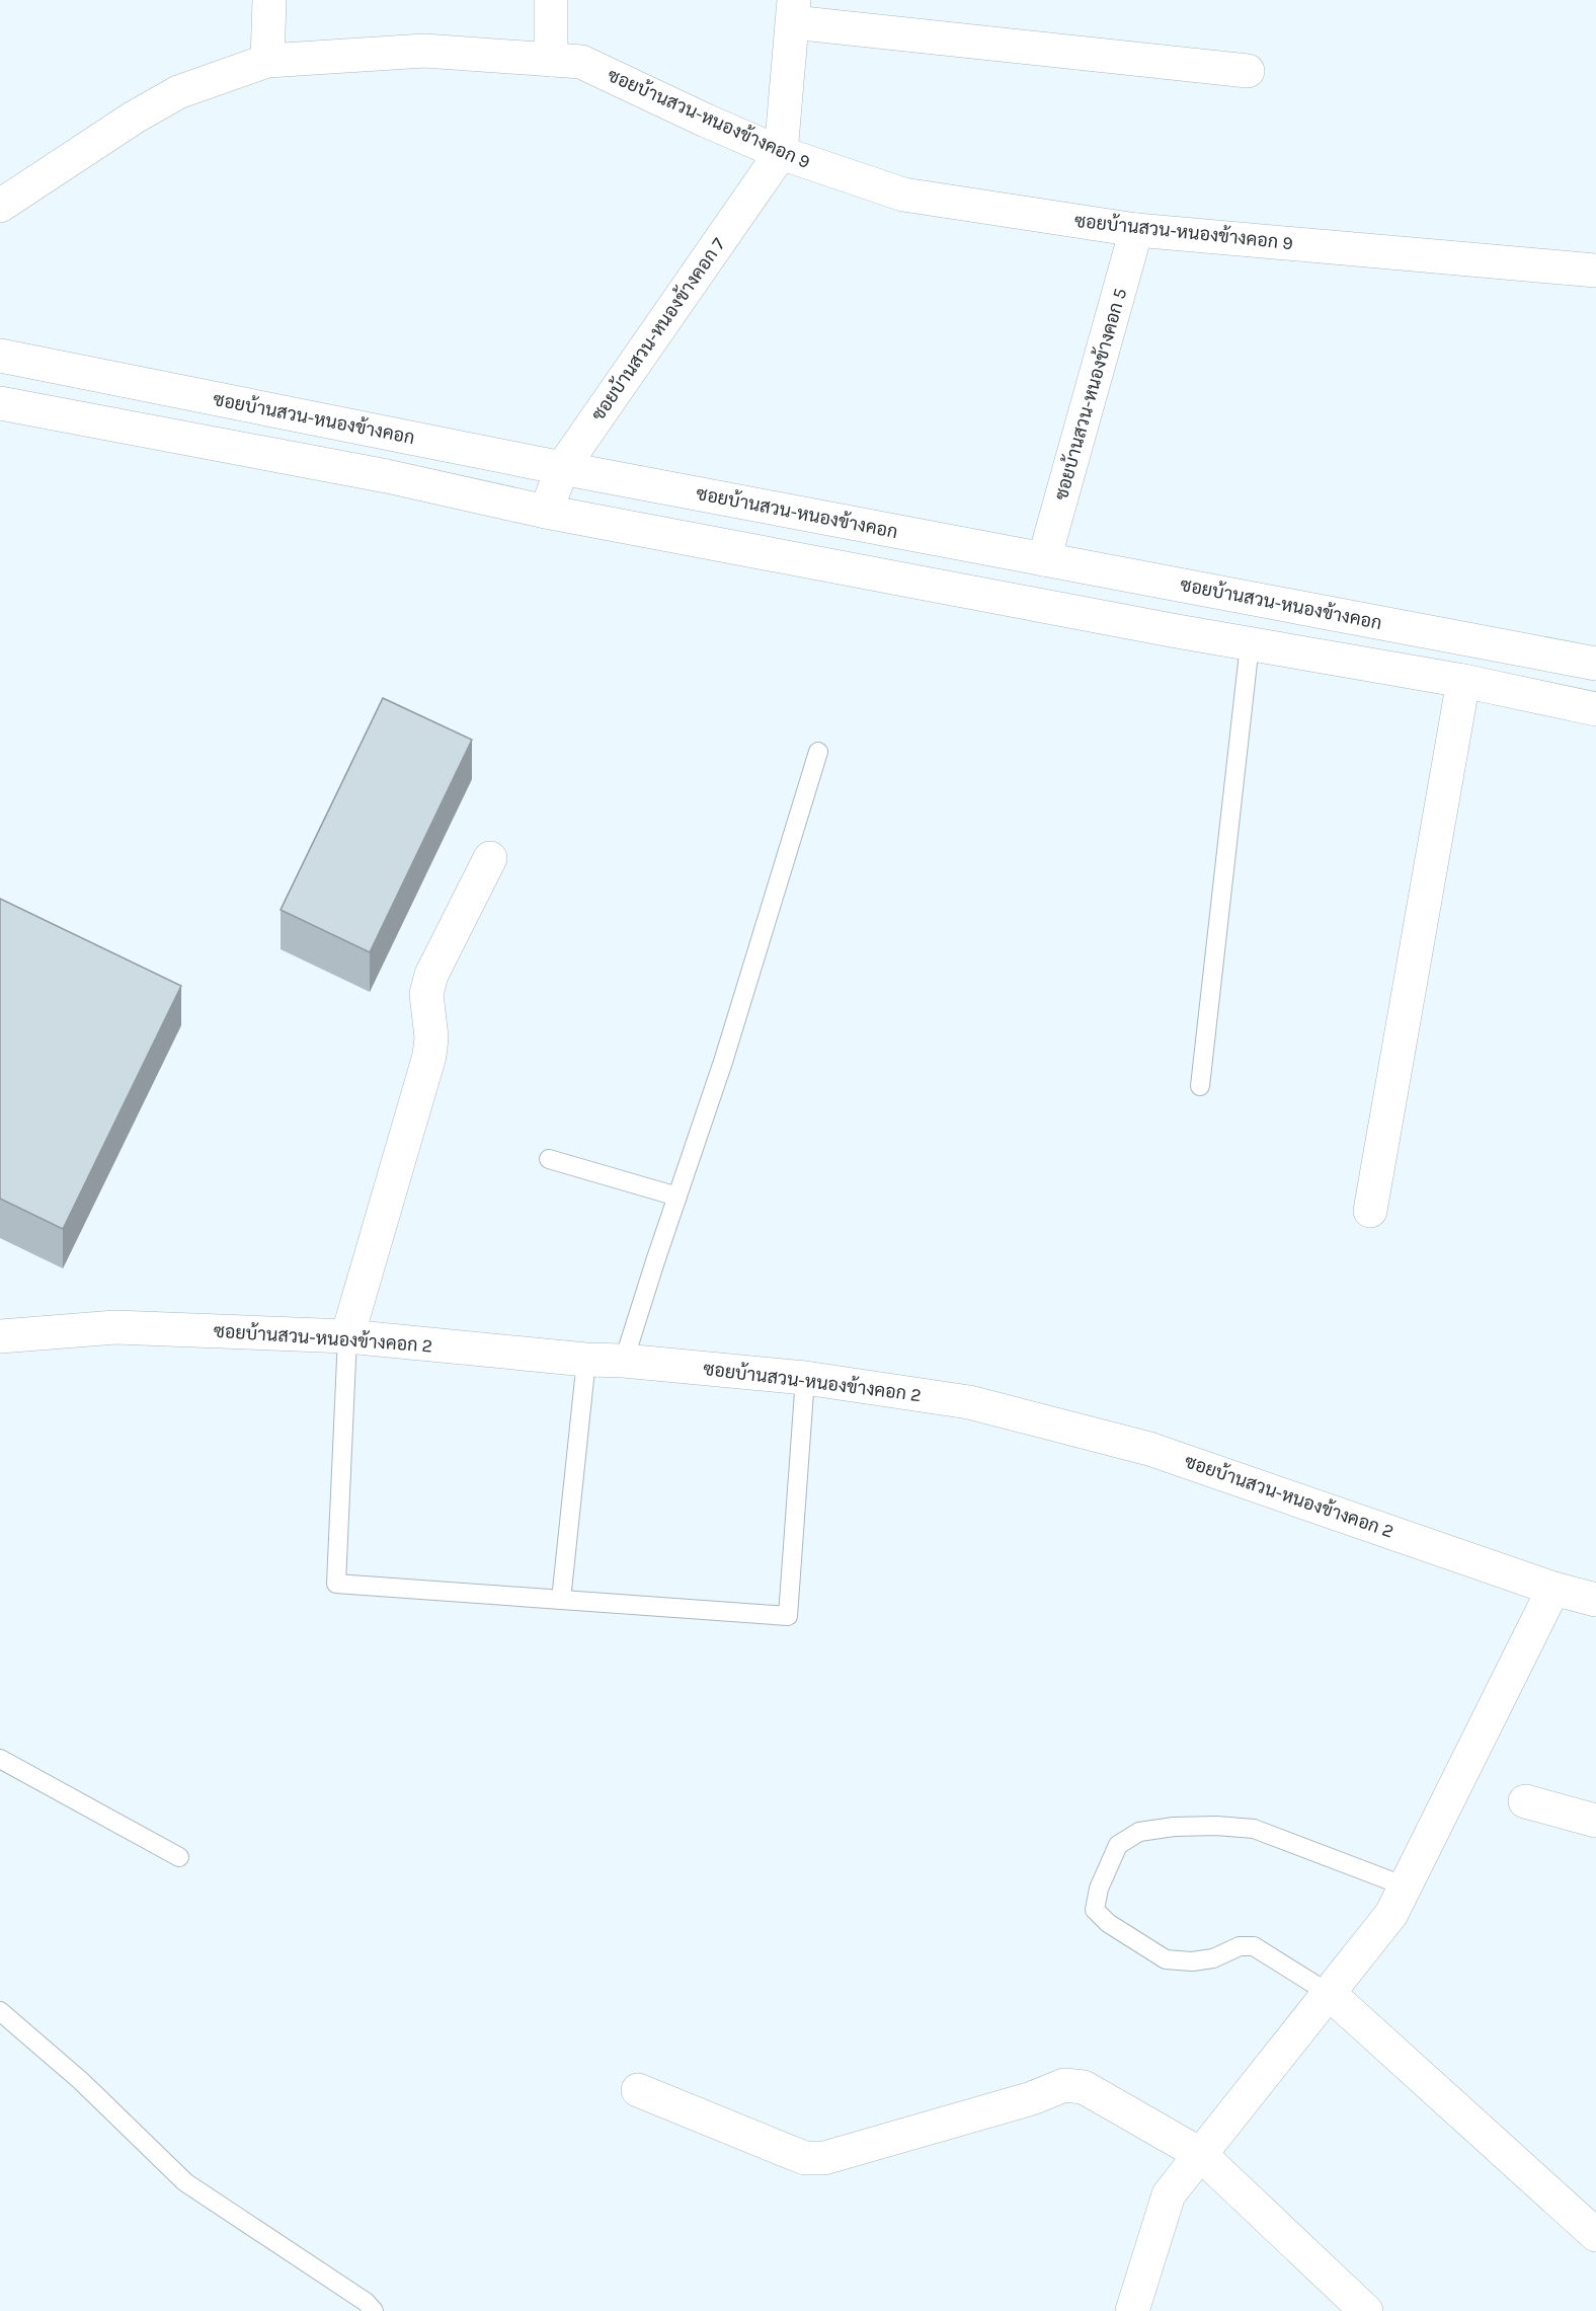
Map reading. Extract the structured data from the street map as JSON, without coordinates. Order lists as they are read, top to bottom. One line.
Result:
{"streets":{"street":["ซอยบ้านสวน-หนองข้างคอก 9","ซอยบ้านสวน-หนองข้างคอก 7","ซอยบ้านสวน-หนองข้างคอก 5","ซอยบ้านสวน-หนองข้างคอก","ซอยบ้านสวน-หนองข้างคอก 2"]},"crossings":[["ซอยบ้านสวน-หนองข้างคอก 9","ซอยบ้านสวน-หนองข้างคอก 7"],["ซอยบ้านสวน-หนองข้างคอก 9","ซอยบ้านสวน-หนองข้างคอก 5"],["ซอยบ้านสวน-หนองข้างคอก 7","ซอยบ้านสวน-หนองข้างคอก"],["ซอยบ้านสวน-หนองข้างคอก 5","ซอยบ้านสวน-หนองข้างคอก"]]}
